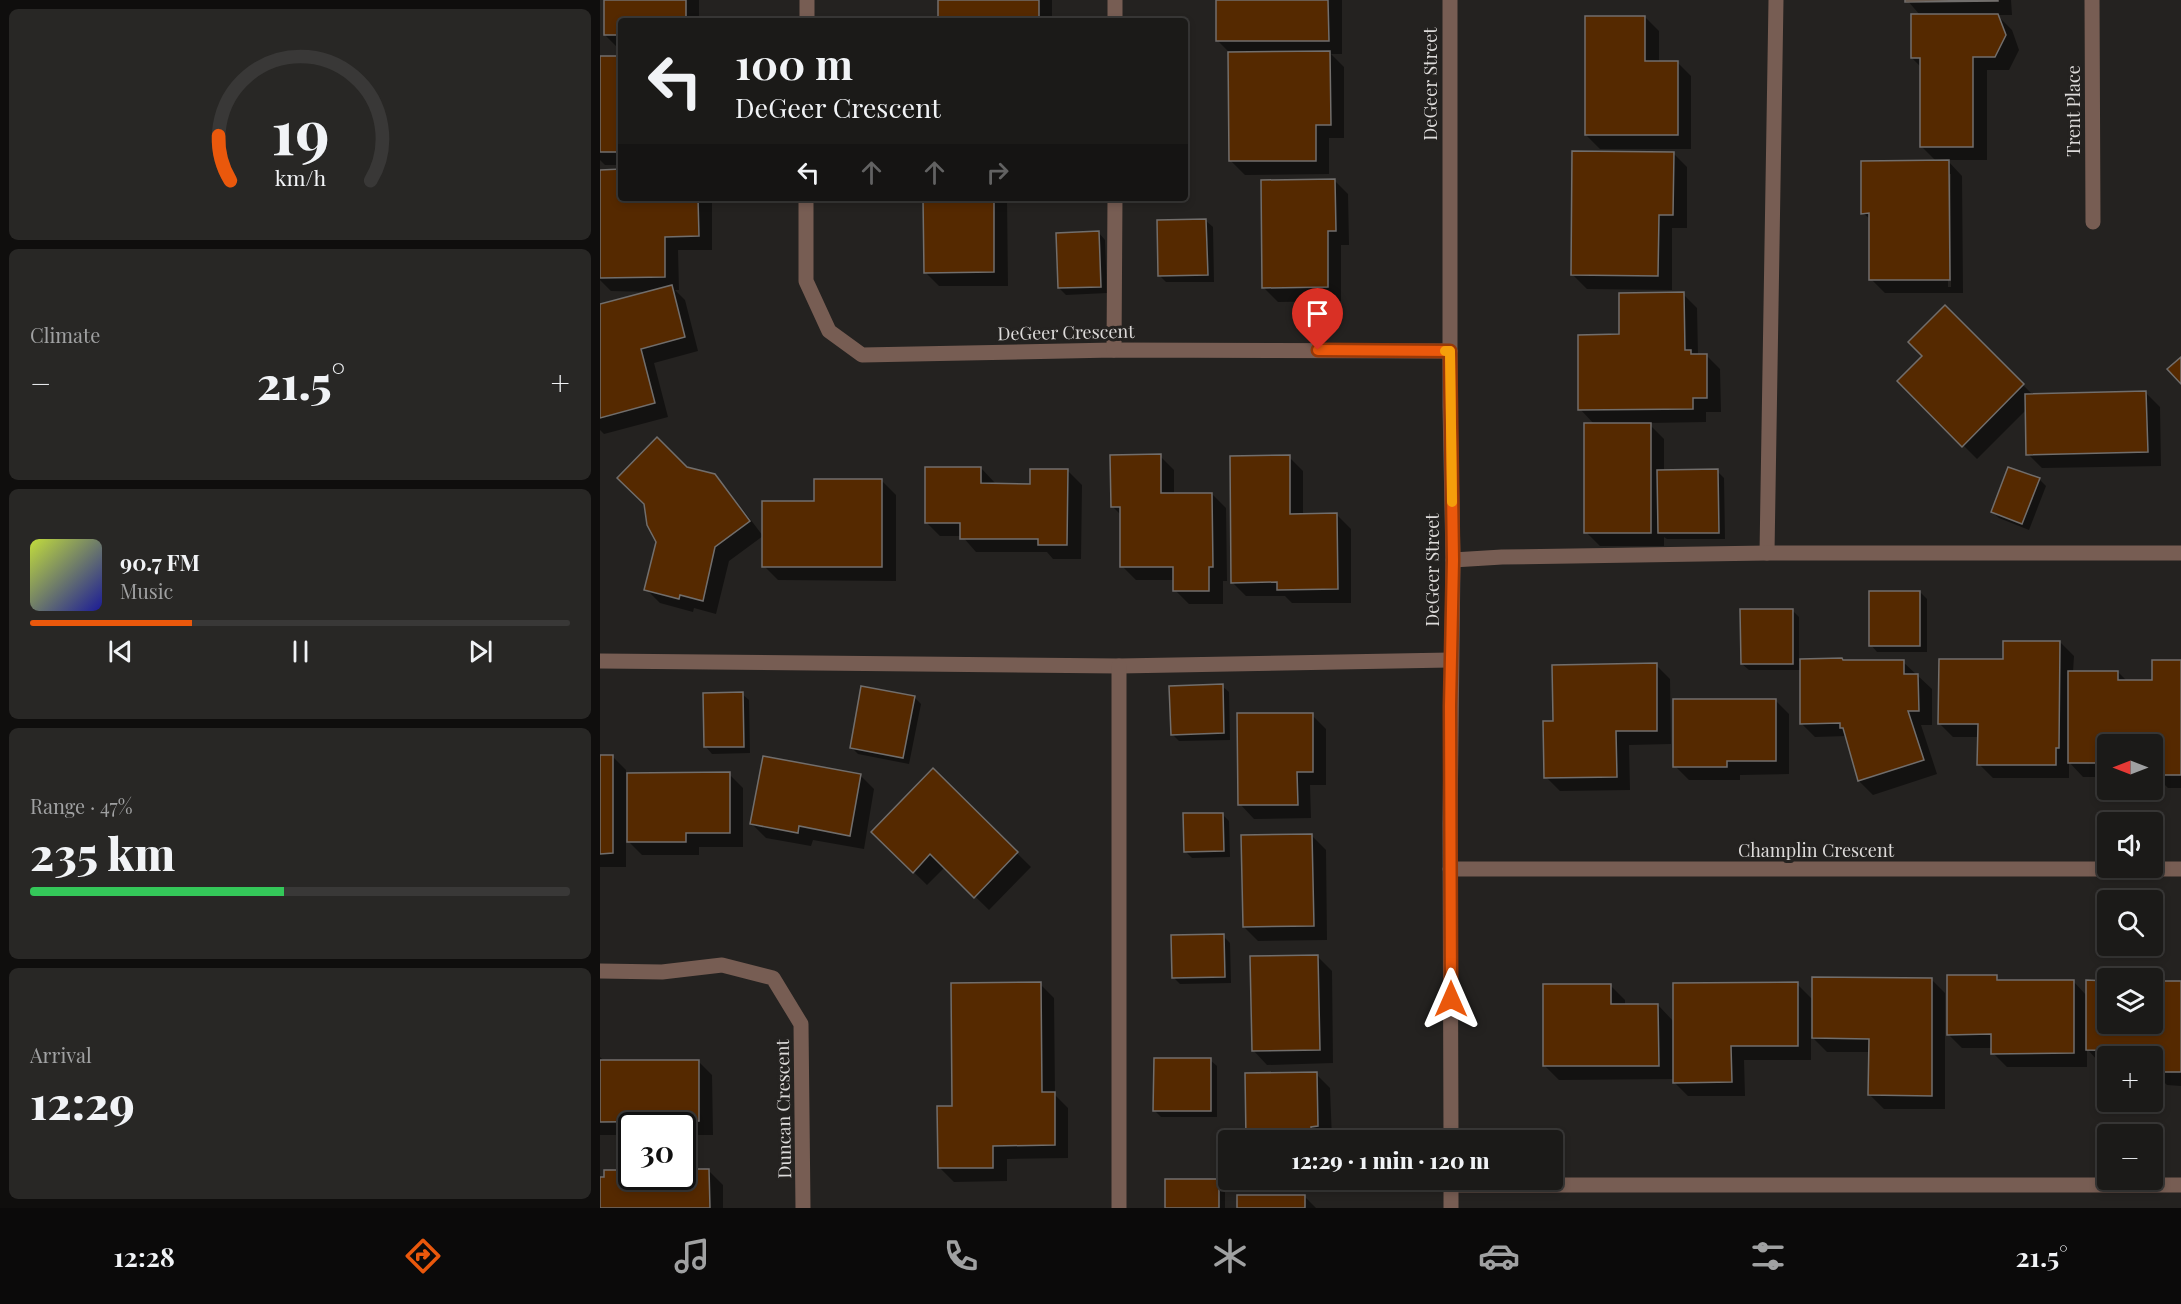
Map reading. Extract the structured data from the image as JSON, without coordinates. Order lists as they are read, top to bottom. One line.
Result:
{"streets":{"street":["DeGeer Street","Trent Place","DeGeer Crescent","Champlin Crescent","Duncan Crescent"]},"crossings":[["DeGeer Street","DeGeer Crescent"],["DeGeer Street","Champlin Crescent"]],"north":"left","page":{"turn":["100 m","DeGeer Crescent"],"tile":["Climate",["Range · 47%","235 km"],["Arrival","12:29"]],"heat":["−","21.5°","+"],"song":["90.7 FM","Music"],"map_buttons":["+","−"],"limit":"30","trip":"12:29 · 1 min · 120 m","tabs":["12:28","21.5°"],"gauge":["19","km/h"]}}
